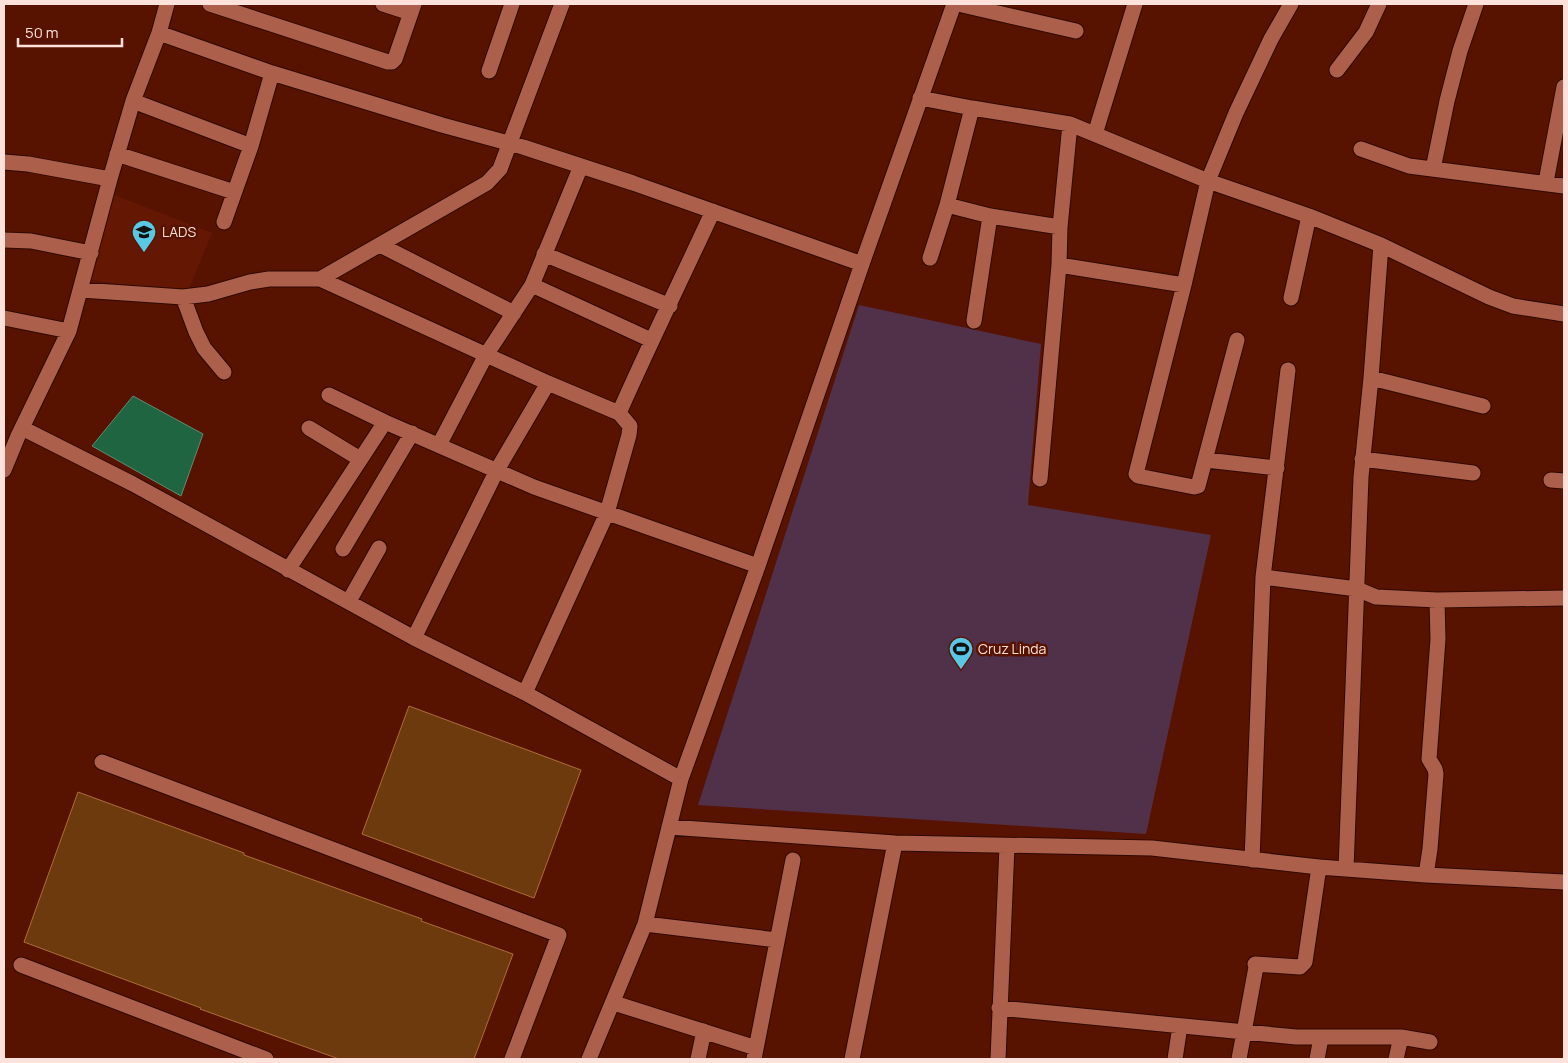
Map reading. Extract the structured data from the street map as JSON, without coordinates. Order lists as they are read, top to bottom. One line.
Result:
{"places":{"school or university":["LADS"],"sports":["Cruz Linda"]},"scale_bar":"50 m"}
